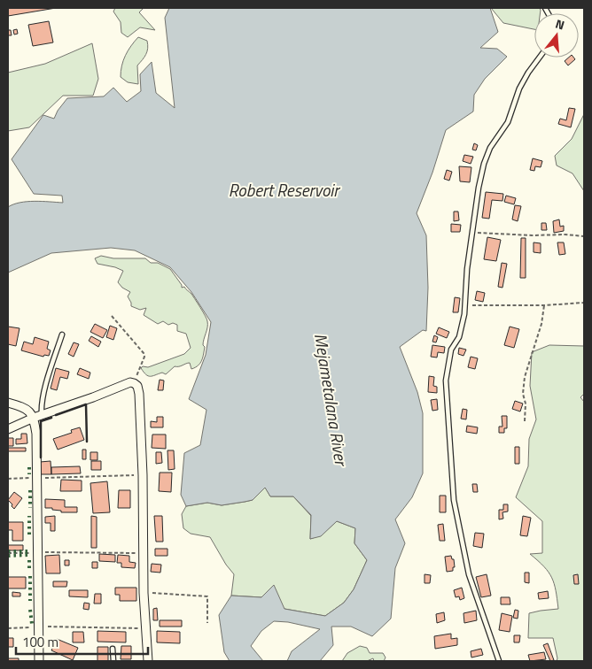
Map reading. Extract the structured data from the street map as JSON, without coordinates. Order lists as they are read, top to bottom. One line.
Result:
{"water":["Robert Reservoir","Mejametalana River"],"scale_bar":"100 m","north":"top"}
